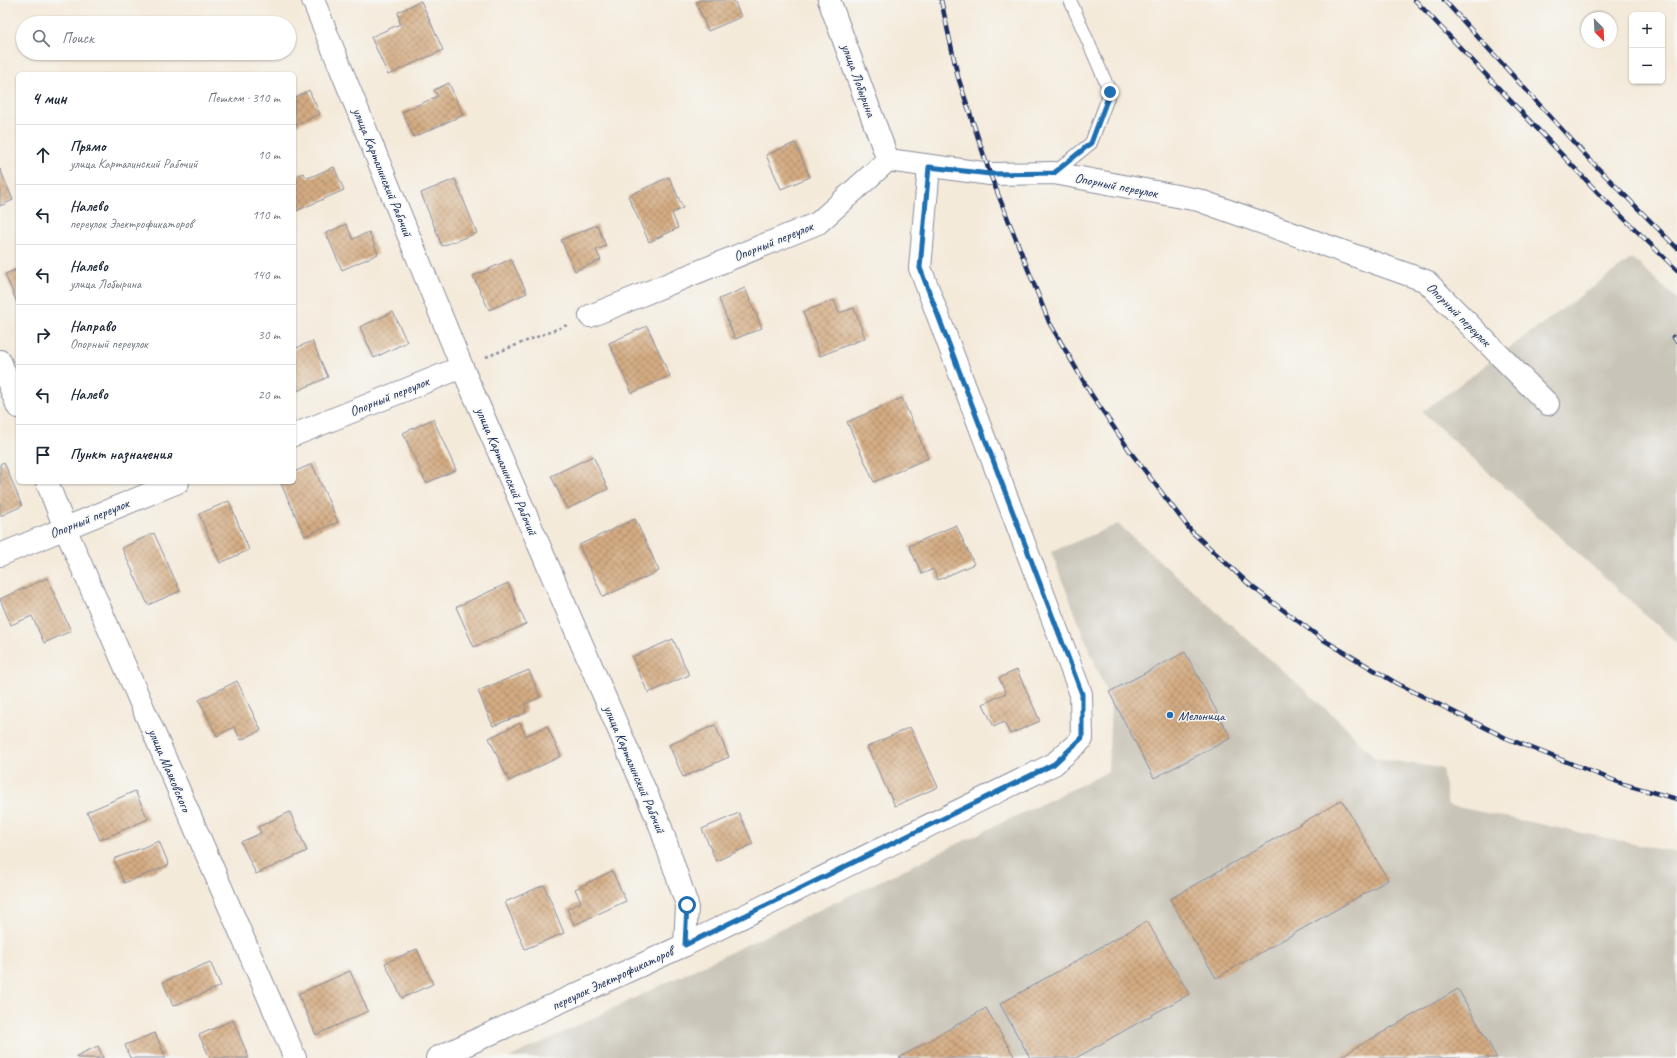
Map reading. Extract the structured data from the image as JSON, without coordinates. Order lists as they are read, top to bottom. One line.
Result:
{"streets":{"street":["улица Лобырина","улица Карталинский Рабочий","Опорный переулок","улица Маяковского","переулок Электрофикаторов"]},"crossings":[["улица Лобырина","Опорный переулок"],["улица Карталинский Рабочий","Опорный переулок"],["улица Карталинский Рабочий","переулок Электрофикаторов"],["Опорный переулок","улица Маяковского"],["Опорный переулок","переулок Электрофикаторов"]],"places":["Мельница"],"north":"bottom right","page":{"map_buttons":["+","−"],"search":"Поиск","heading":["4 мин","Пешком · 310 m"],"list":[["Прямо","улица Карталинский Рабочий","10 m"],["Налево","переулок Электрофикаторов","110 m"],["Налево","улица Лобырина","140 m"],["Направо","Опорный переулок","30 m"],["Налево","20 m"],"Пункт назначения"]}}
